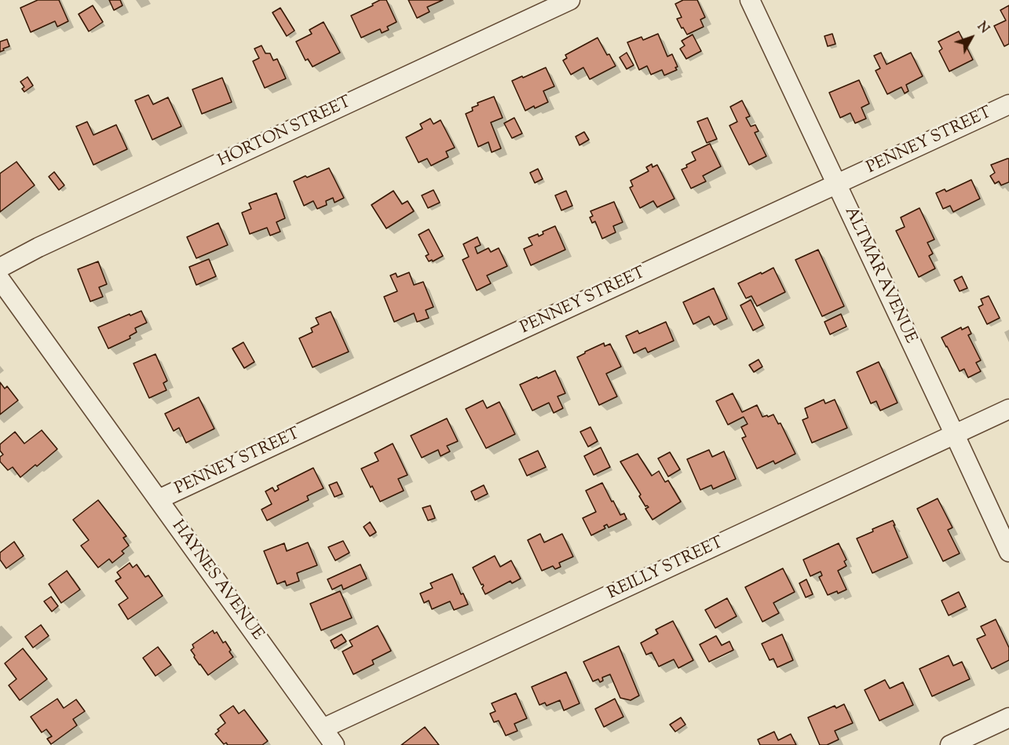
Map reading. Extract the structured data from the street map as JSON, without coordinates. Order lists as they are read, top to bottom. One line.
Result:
{"streets":{"street":["HORTON STREET","PENNEY STREET","ALTMAR AVENUE","REILLY STREET","HAYNES AVENUE"]},"crossings":[["PENNEY STREET","ALTMAR AVENUE"],["PENNEY STREET","HAYNES AVENUE"],["ALTMAR AVENUE","REILLY STREET"],["REILLY STREET","HAYNES AVENUE"]],"north":"top right"}
